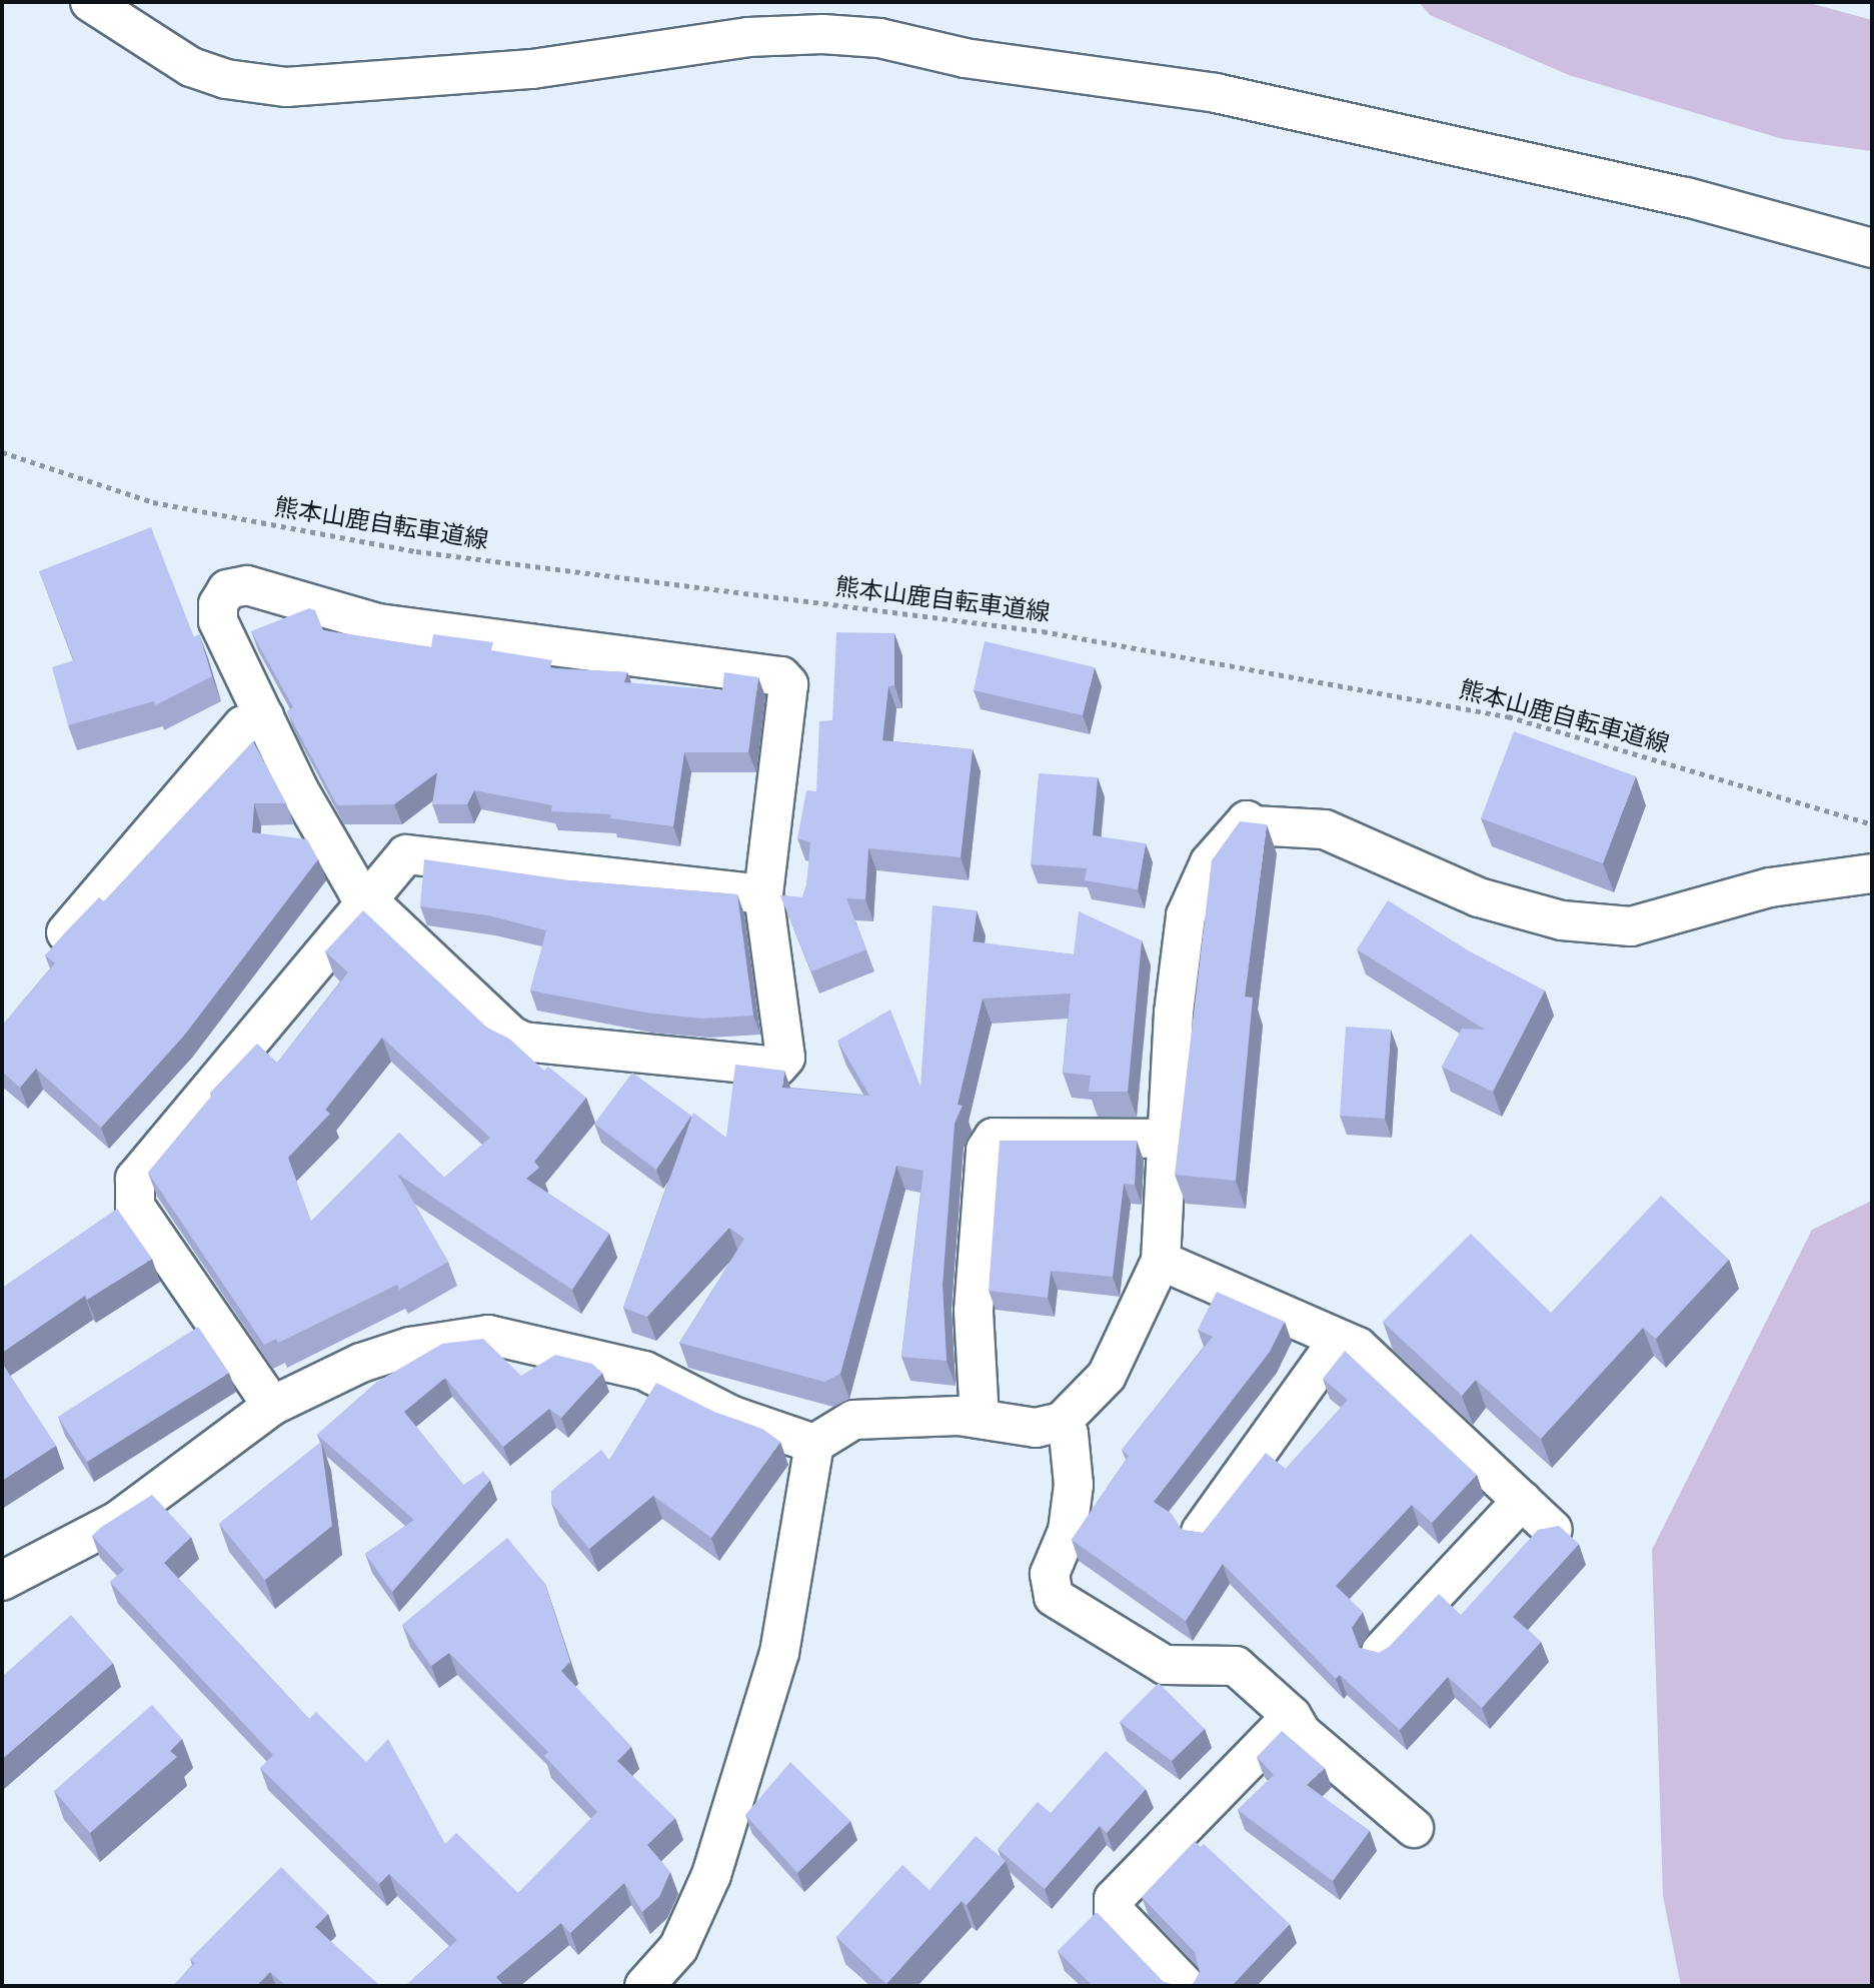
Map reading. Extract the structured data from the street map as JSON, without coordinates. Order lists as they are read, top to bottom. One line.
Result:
{"streets":{"path":["熊本山鹿自転車道線"]}}
